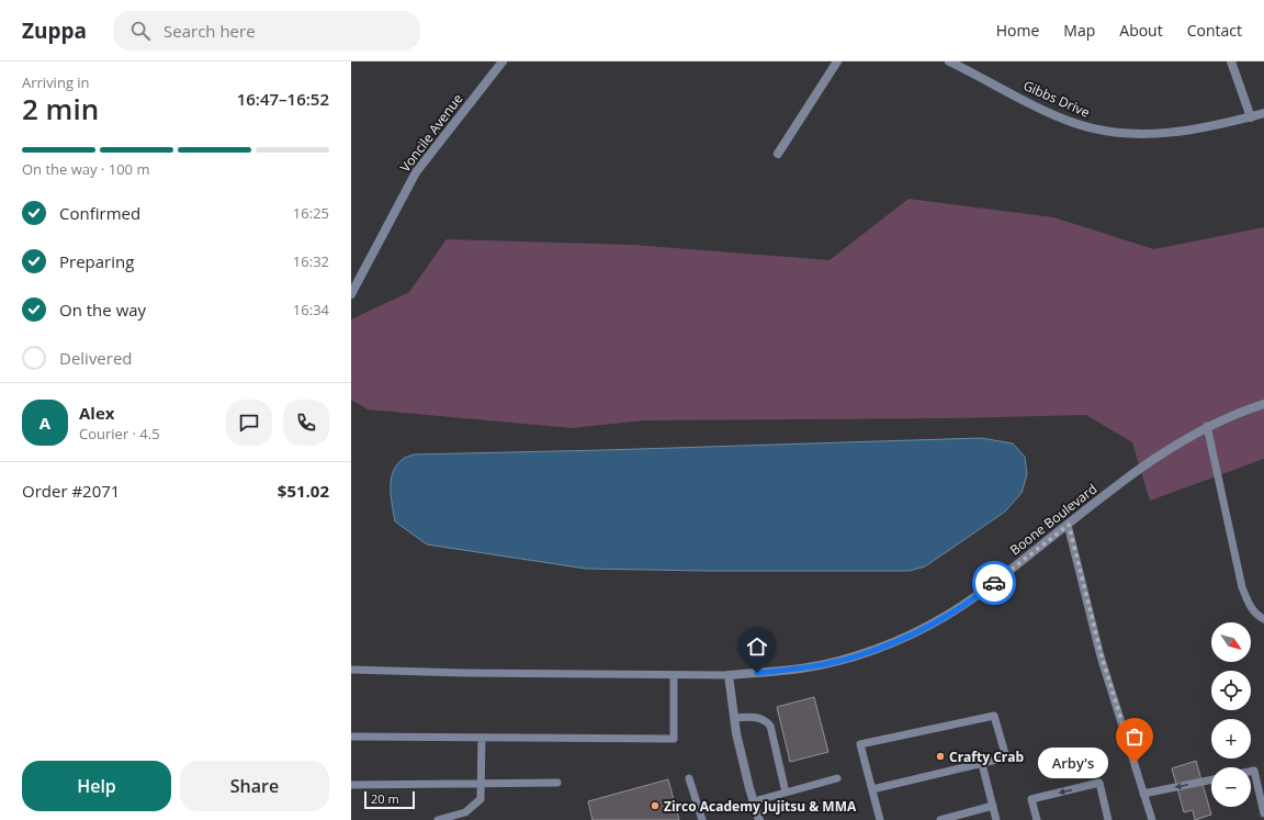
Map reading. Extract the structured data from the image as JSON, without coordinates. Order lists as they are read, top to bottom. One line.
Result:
{"streets":{"street":["Gibbs Drive","Voncile Avenue","Boone Boulevard"]},"places":["Crafty Crab","Arby's","Zirco Academy Jujitsu & MMA"],"scale_bar":"20 m","north":"bottom right","page":{"header":"Zuppa","search":"Search here","nav":["Home","Map","About","Contact"],"heading":["2 min","Arriving in","16:47–16:52"],"panel":["Alex","Courier · 4.5","Order #2071","$51.02"],"bar":"On the way · 100 m","list":[["Confirmed","16:25"],["Preparing","16:32"],["On the way","16:34"],"Delivered"],"round":"A","map_buttons":["+","−"],"bubble":"Arby's","buttons":["Help","Share"],"scale":"20 m"}}
